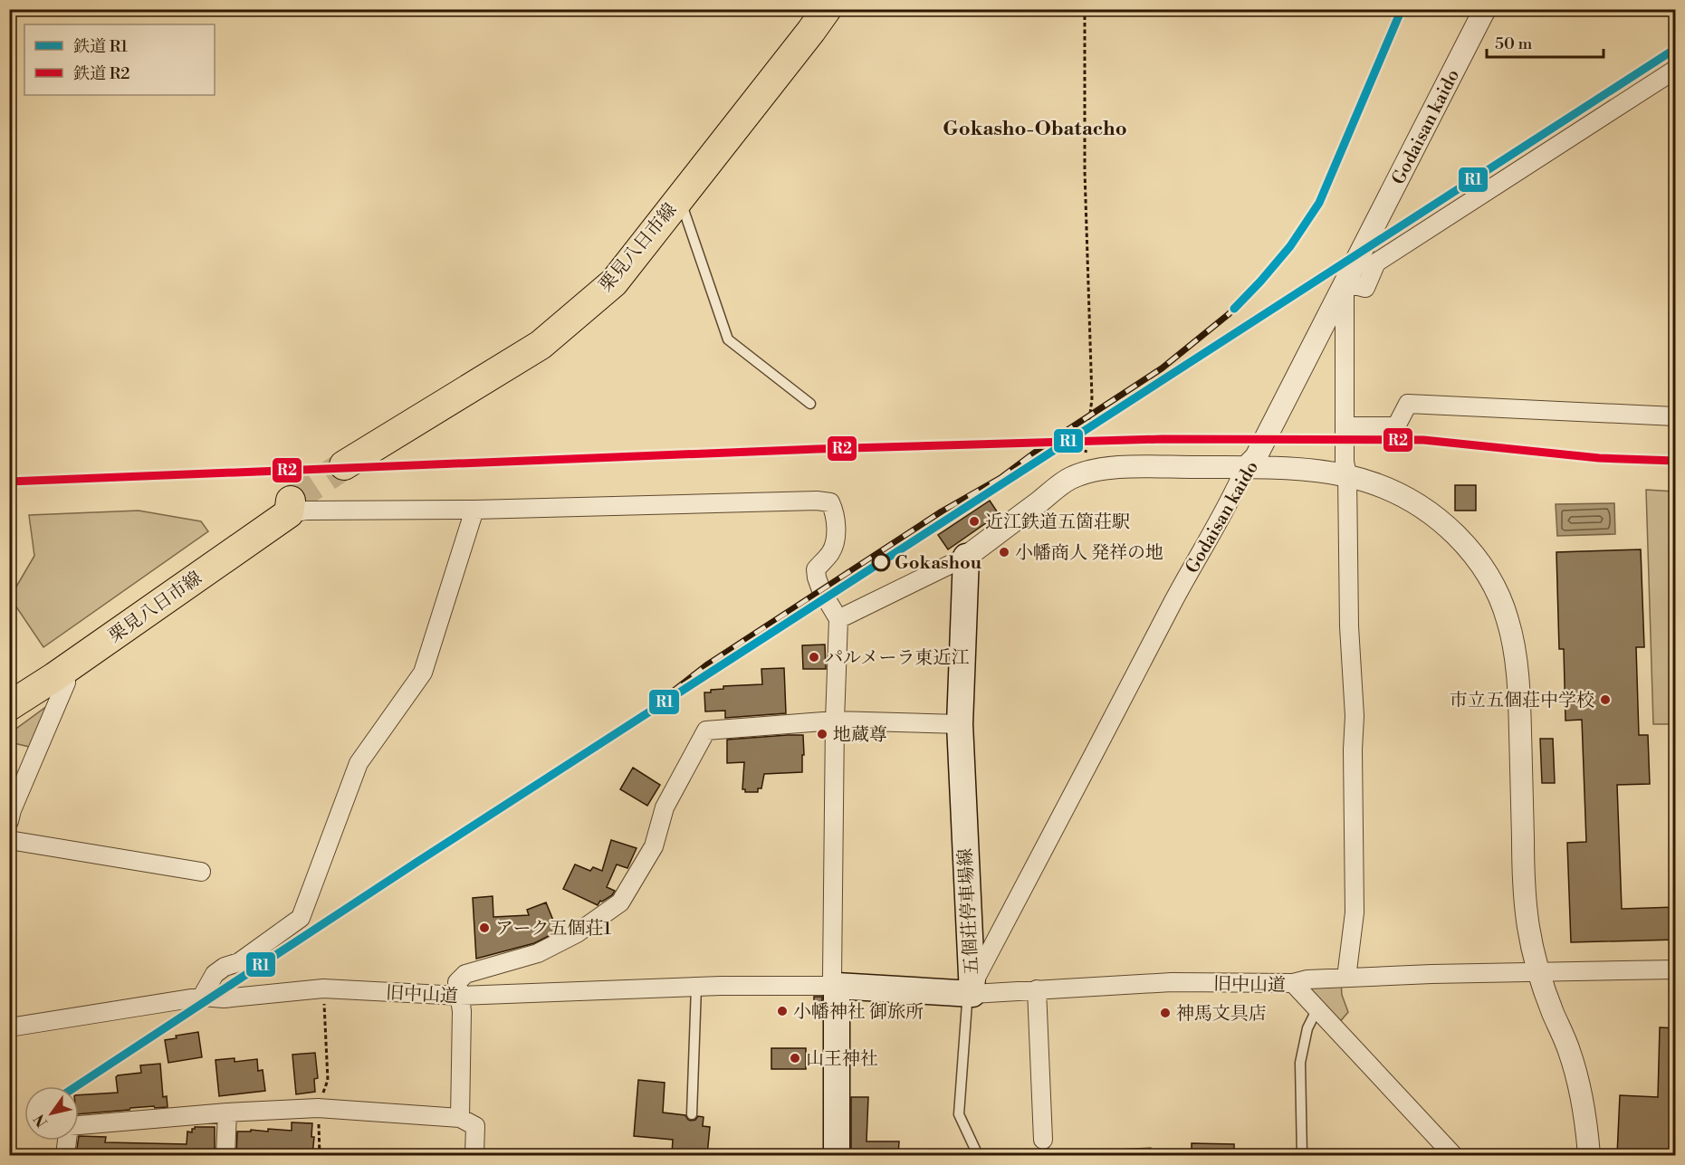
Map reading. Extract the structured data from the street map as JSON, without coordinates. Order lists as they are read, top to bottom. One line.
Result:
{"streets":{"main road":["栗見八日市線","五個荘停車場線"],"street":["Godaisan kaido","旧中山道"]},"crossings":[["Godaisan kaido","五個荘停車場線"],["Godaisan kaido","旧中山道"],["五個荘停車場線","旧中山道"]],"districts":["Gokasho-Obatacho"],"places":["近江鉄道五箇荘駅","小幡商人 発祥の地","Gokashou","パルメーラ東近江","市立五個荘中学校","地蔵尊","アーク五個荘1","小幡神社 御旅所","神馬文具店","山王神社"],"lines":["rail line R1","rail line R2"],"legend":["鉄道 R1","鉄道 R2"],"scale_bar":"50 m","north":"bottom left"}
